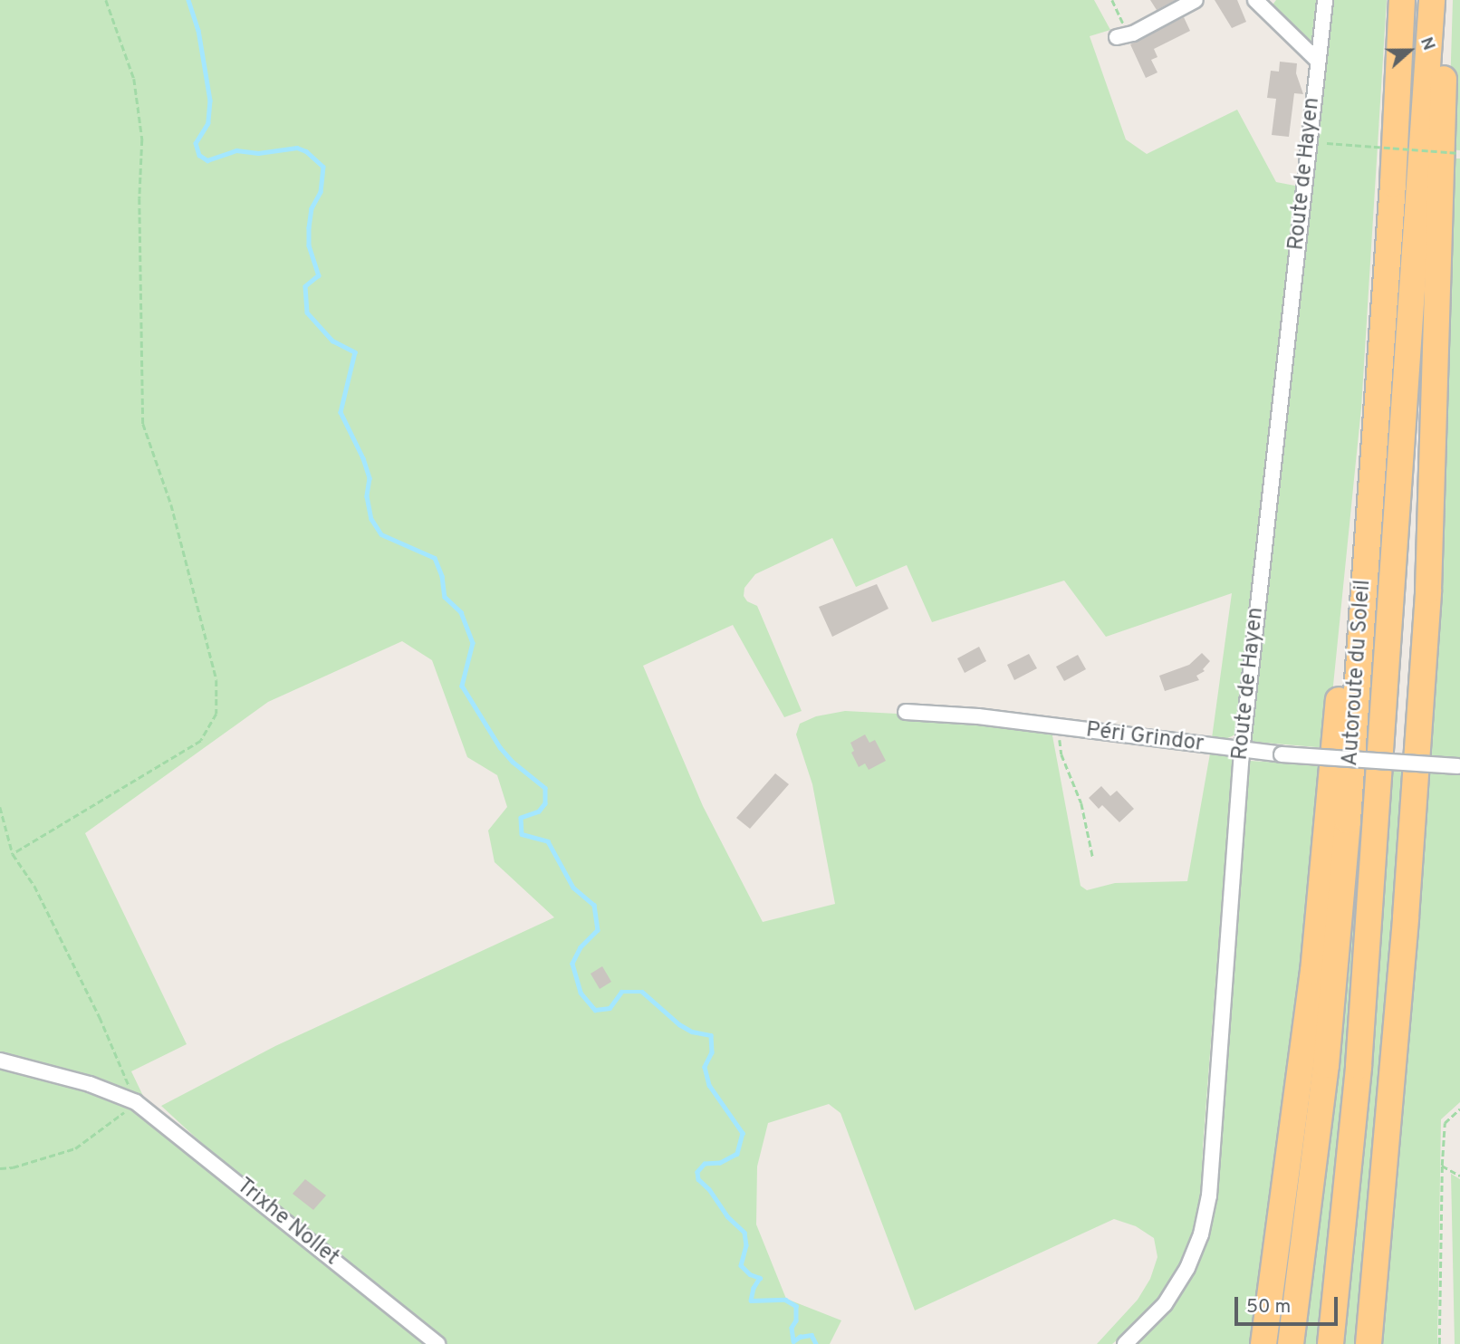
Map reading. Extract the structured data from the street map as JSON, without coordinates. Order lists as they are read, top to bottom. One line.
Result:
{"streets":{"highway":["Autoroute du Soleil"],"street":["Route de Hayen","Péri Grindor","Trixhe Nollet"]},"crossings":[["Route de Hayen","Péri Grindor"]],"scale_bar":"50 m","north":"right"}
